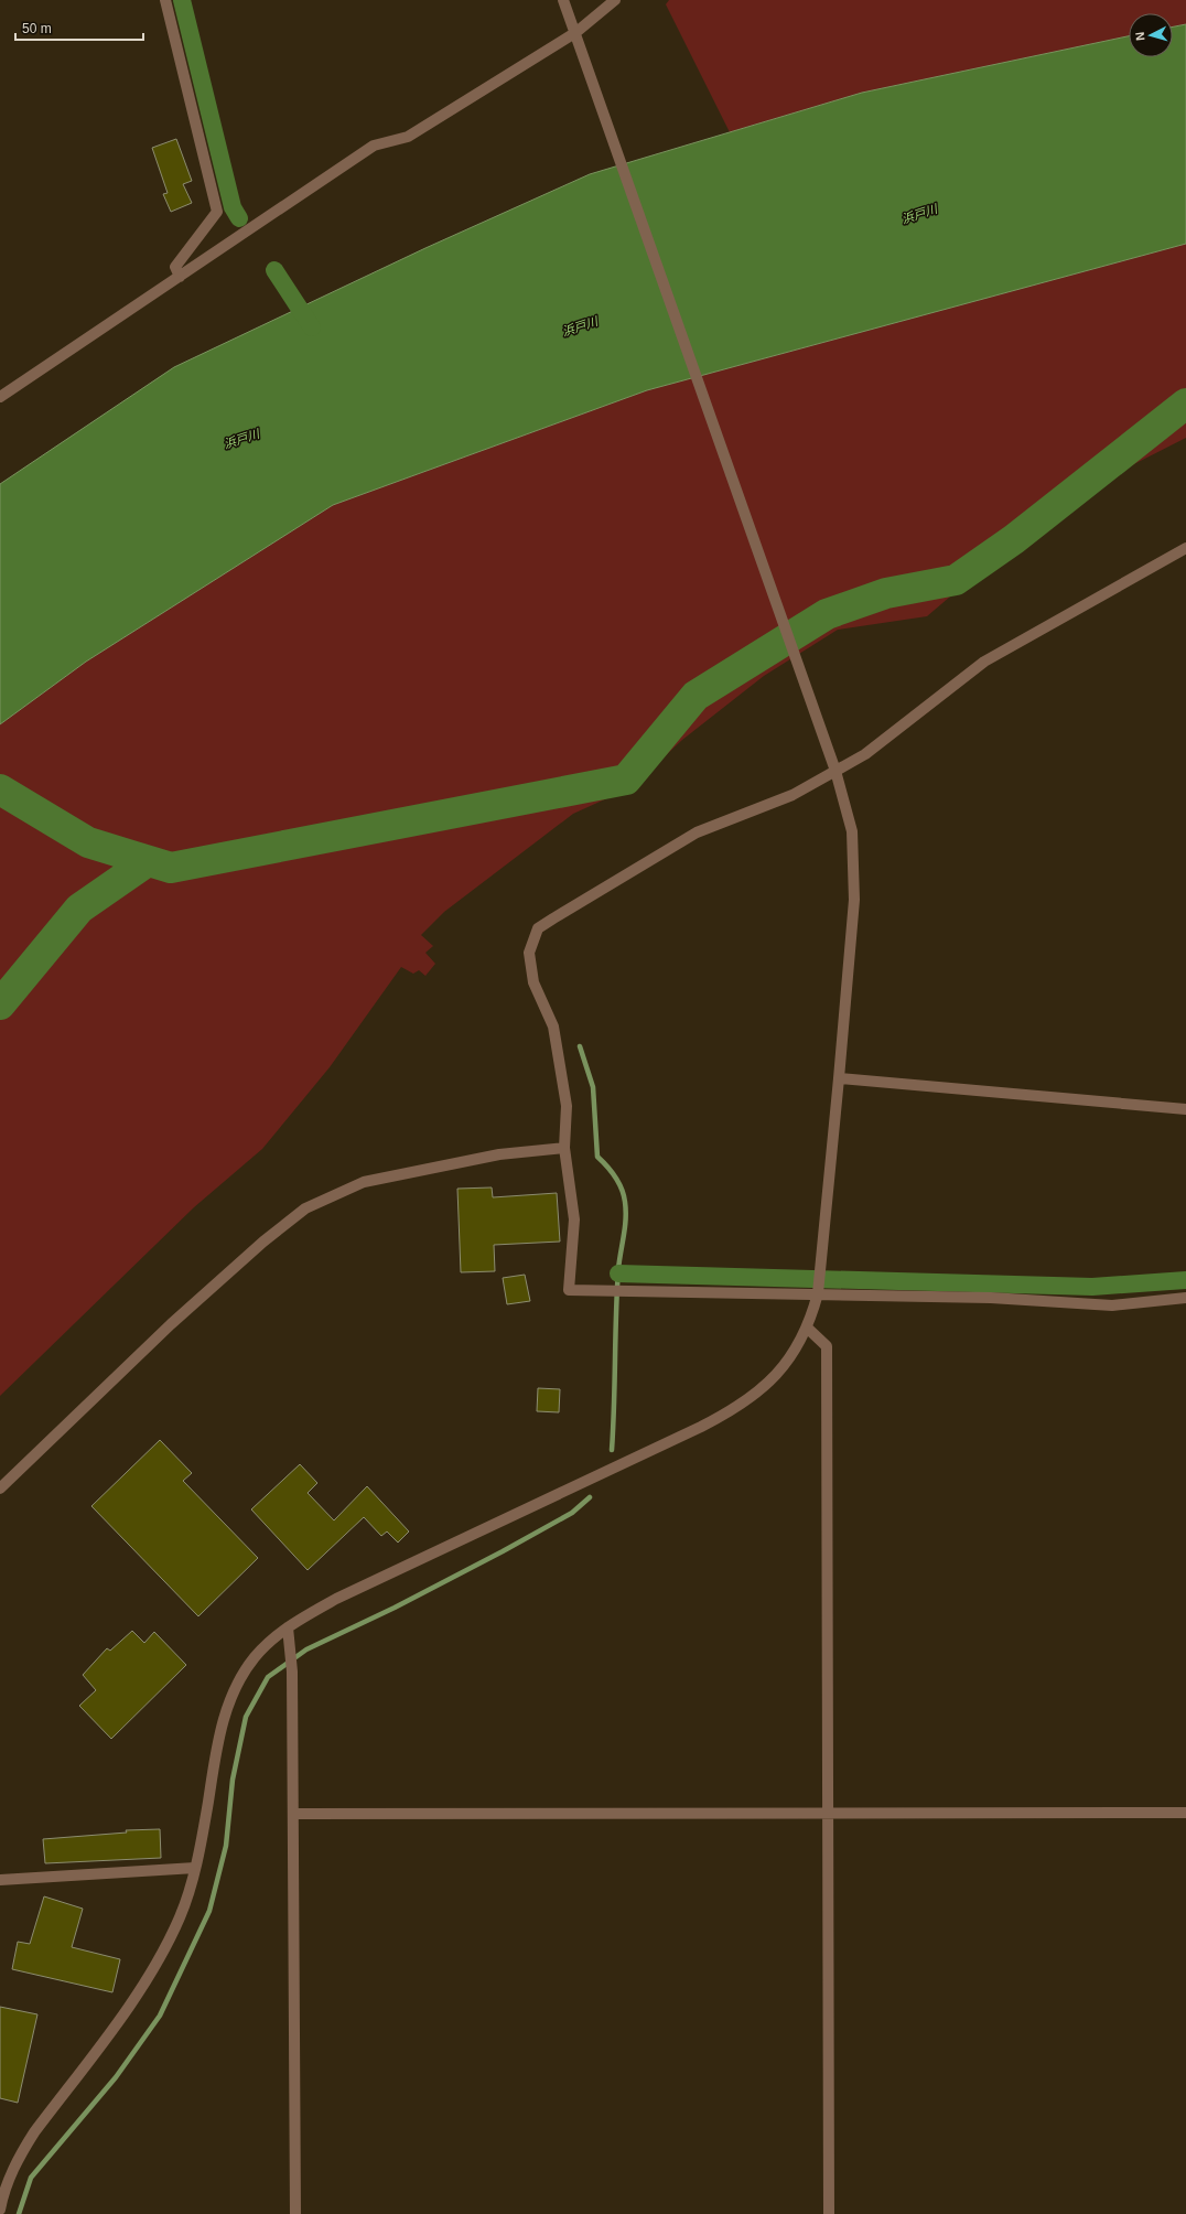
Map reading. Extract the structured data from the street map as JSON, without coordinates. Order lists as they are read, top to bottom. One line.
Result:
{"water":["浜戸川"],"scale_bar":"50 m","north":"left"}
